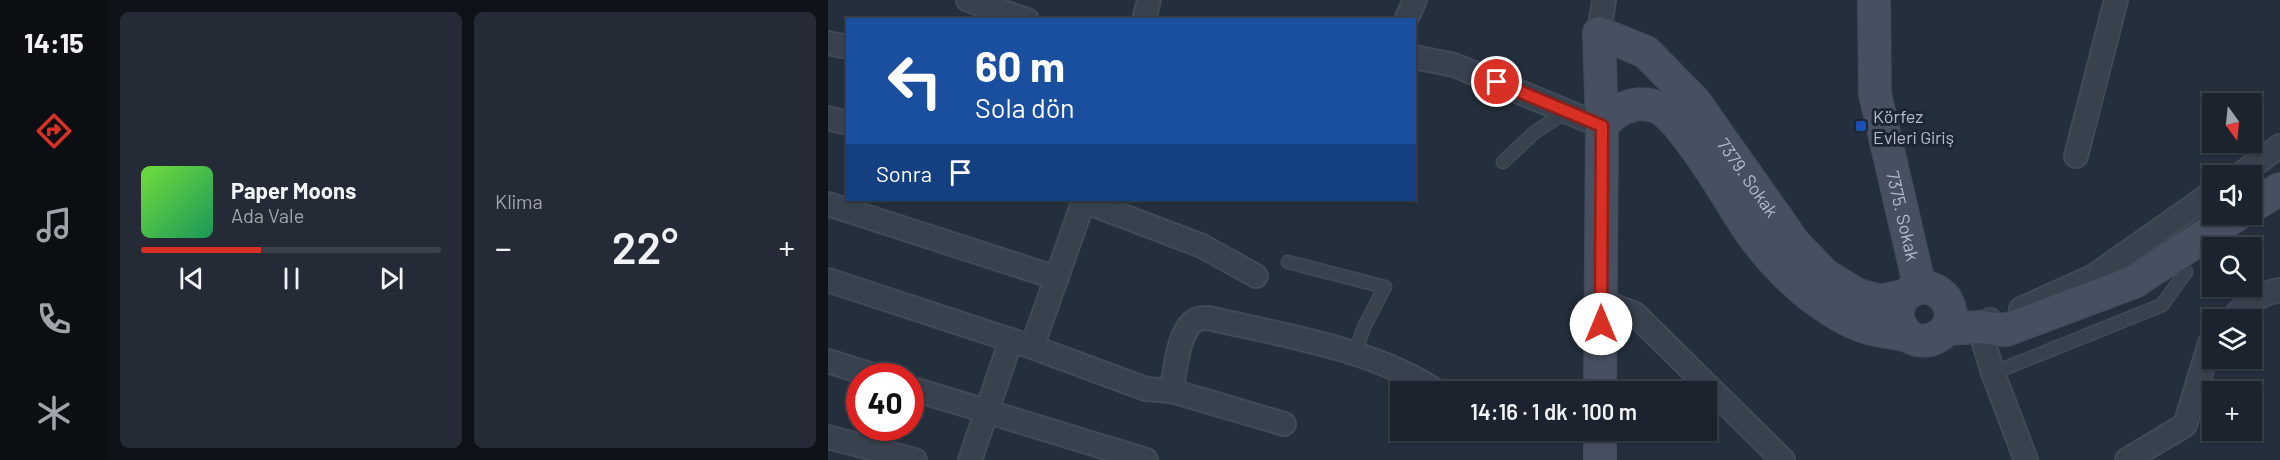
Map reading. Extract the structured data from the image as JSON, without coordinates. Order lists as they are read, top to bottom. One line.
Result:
{"streets":{"street":["7379. Sokak","7375. Sokak"]},"crossings":[["7379. Sokak","7375. Sokak"]],"places":{"transit":["Körfez Evleri Giriş"]},"north":"bottom","page":{"tabs":"14:15","tile":"Klima","turn":["60 m","Sola dön"],"map_buttons":"+","then":"Sonra","song":["Paper Moons","Ada Vale"],"heat":["−","22°","+"],"limit":"40","trip":"14:16 · 1 dk · 100 m"}}
